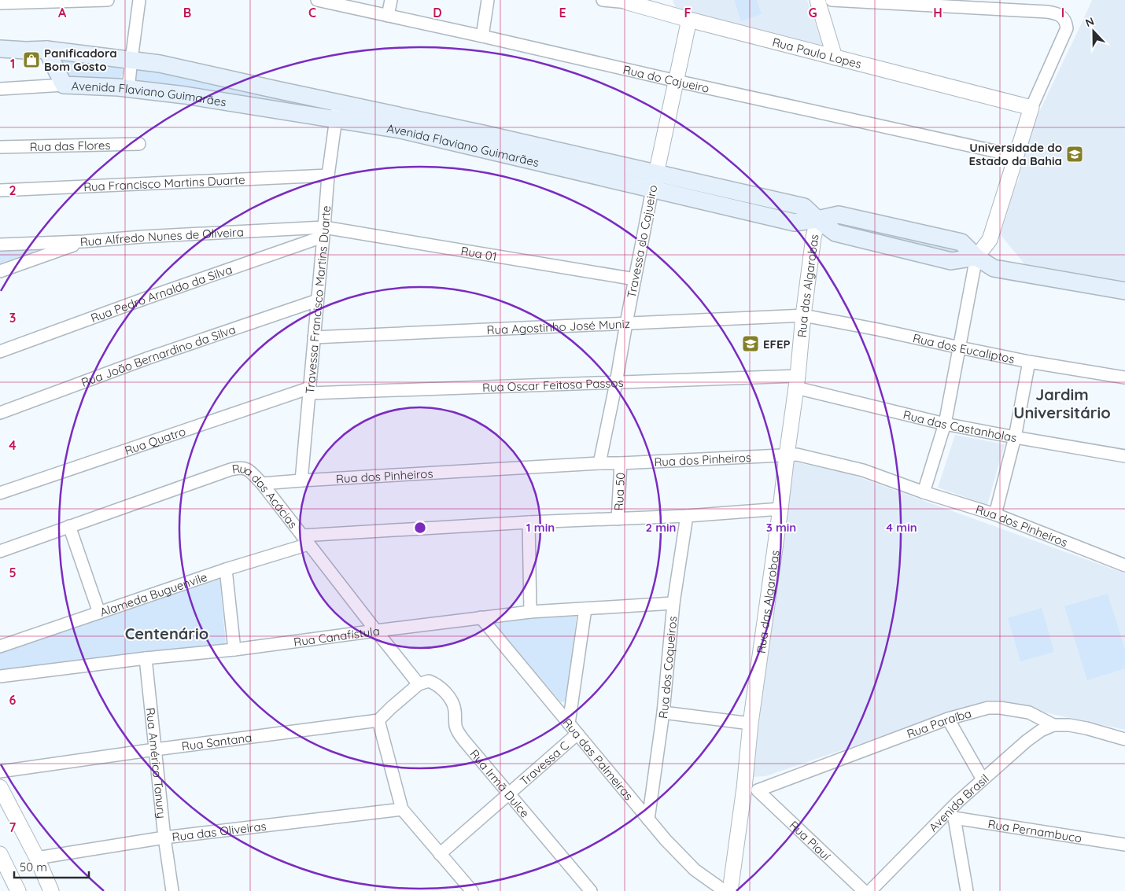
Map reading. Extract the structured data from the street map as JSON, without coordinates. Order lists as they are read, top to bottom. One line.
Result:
{"streets":{"main road":["Avenida Flaviano Guimarães"],"street":["Rua Paulo Lopes","Rua do Cajueiro","Rua das Flores","Rua Francisco Martins Duarte","Rua Alfredo Nunes de Oliveira","Travessa do Cajueiro","Rua 01","Rua das Algarobas","Rua Pedro Arnaldo da Silva","Travessa Francisco Martins Duarte","Rua Agostinho José Muniz","Rua dos Eucaliptos","Rua João Bernardino da Silva","Rua Oscar Feitosa Passos","Rua das Castanholas","Rua Quatro","Rua dos Pinheiros","Rua 50","Rua das Acácias","Alameda Buguenvile","Rua Canafístula","Rua dos Coqueiros","Rua Paraíba","Rua Santana","Rua das Palmeiras","Rua Américo Tanury","Travessa C","Rua Irmã Dulce","Avenida Brasil","Rua Pernambuco","Rua das Oliveiras","Rua Piauí"]},"crossings":[["Rua Paulo Lopes","Travessa do Cajueiro"],["Rua do Cajueiro","Travessa do Cajueiro"],["Avenida Flaviano Guimarães","Travessa do Cajueiro"],["Avenida Flaviano Guimarães","Rua das Algarobas"],["Avenida Flaviano Guimarães","Travessa Francisco Martins Duarte"],["Rua Francisco Martins Duarte","Travessa Francisco Martins Duarte"],["Rua Alfredo Nunes de Oliveira","Rua 01"],["Rua Alfredo Nunes de Oliveira","Rua Pedro Arnaldo da Silva"],["Rua Alfredo Nunes de Oliveira","Travessa Francisco Martins Duarte"],["Travessa do Cajueiro","Rua 01"],["Travessa do Cajueiro","Rua Agostinho José Muniz"],["Travessa do Cajueiro","Rua Oscar Feitosa Passos"],["Travessa do Cajueiro","Rua dos Pinheiros"],["Rua 01","Rua Pedro Arnaldo da Silva"],["Rua 01","Travessa Francisco Martins Duarte"],["Rua das Algarobas","Rua Agostinho José Muniz"],["Rua das Algarobas","Rua dos Eucaliptos"],["Rua das Algarobas","Rua Oscar Feitosa Passos"],["Rua das Algarobas","Rua das Castanholas"],["Rua das Algarobas","Rua dos Pinheiros"],["Rua das Algarobas","Alameda Buguenvile"],["Rua das Algarobas","Rua Paraíba"],["Rua das Algarobas","Rua Piauí"],["Rua Pedro Arnaldo da Silva","Travessa Francisco Martins Duarte"],["Travessa Francisco Martins Duarte","Rua Agostinho José Muniz"],["Travessa Francisco Martins Duarte","Rua João Bernardino da Silva"],["Travessa Francisco Martins Duarte","Rua Oscar Feitosa Passos"],["Travessa Francisco Martins Duarte","Rua Quatro"],["Travessa Francisco Martins Duarte","Rua dos Pinheiros"],["Rua Agostinho José Muniz","Rua dos Eucaliptos"],["Rua Oscar Feitosa Passos","Rua das Castanholas"],["Rua Oscar Feitosa Passos","Rua Quatro"],["Rua dos Pinheiros","Rua 50"],["Rua dos Pinheiros","Rua das Acácias"],["Rua 50","Alameda Buguenvile"],["Rua das Acácias","Alameda Buguenvile"],["Rua das Acácias","Rua Canafístula"],["Rua das Acácias","Rua Irmã Dulce"],["Alameda Buguenvile","Rua dos Coqueiros"],["Rua Canafístula","Rua dos Coqueiros"],["Rua Canafístula","Rua das Palmeiras"],["Rua Canafístula","Rua Américo Tanury"],["Rua dos Coqueiros","Rua das Palmeiras"],["Rua Paraíba","Avenida Brasil"],["Rua Paraíba","Rua Piauí"],["Rua Santana","Rua Américo Tanury"],["Rua das Palmeiras","Travessa C"],["Rua Américo Tanury","Rua das Oliveiras"],["Travessa C","Rua Irmã Dulce"],["Avenida Brasil","Rua Pernambuco"]],"districts":["Jardim Universitário","Centenário"],"places":{"shop":["Panificadora Bom Gosto"],"school or university":["Universidade do Estado da Bahia","EFEP"]},"scale_bar":"50 m","north":"top","grid":{"columns":["A","B","C","D","E","F","G","H","I"],"rows":["1","2","3","4","5","6","7"]},"rings":["1 min","2 min","3 min","4 min"]}
